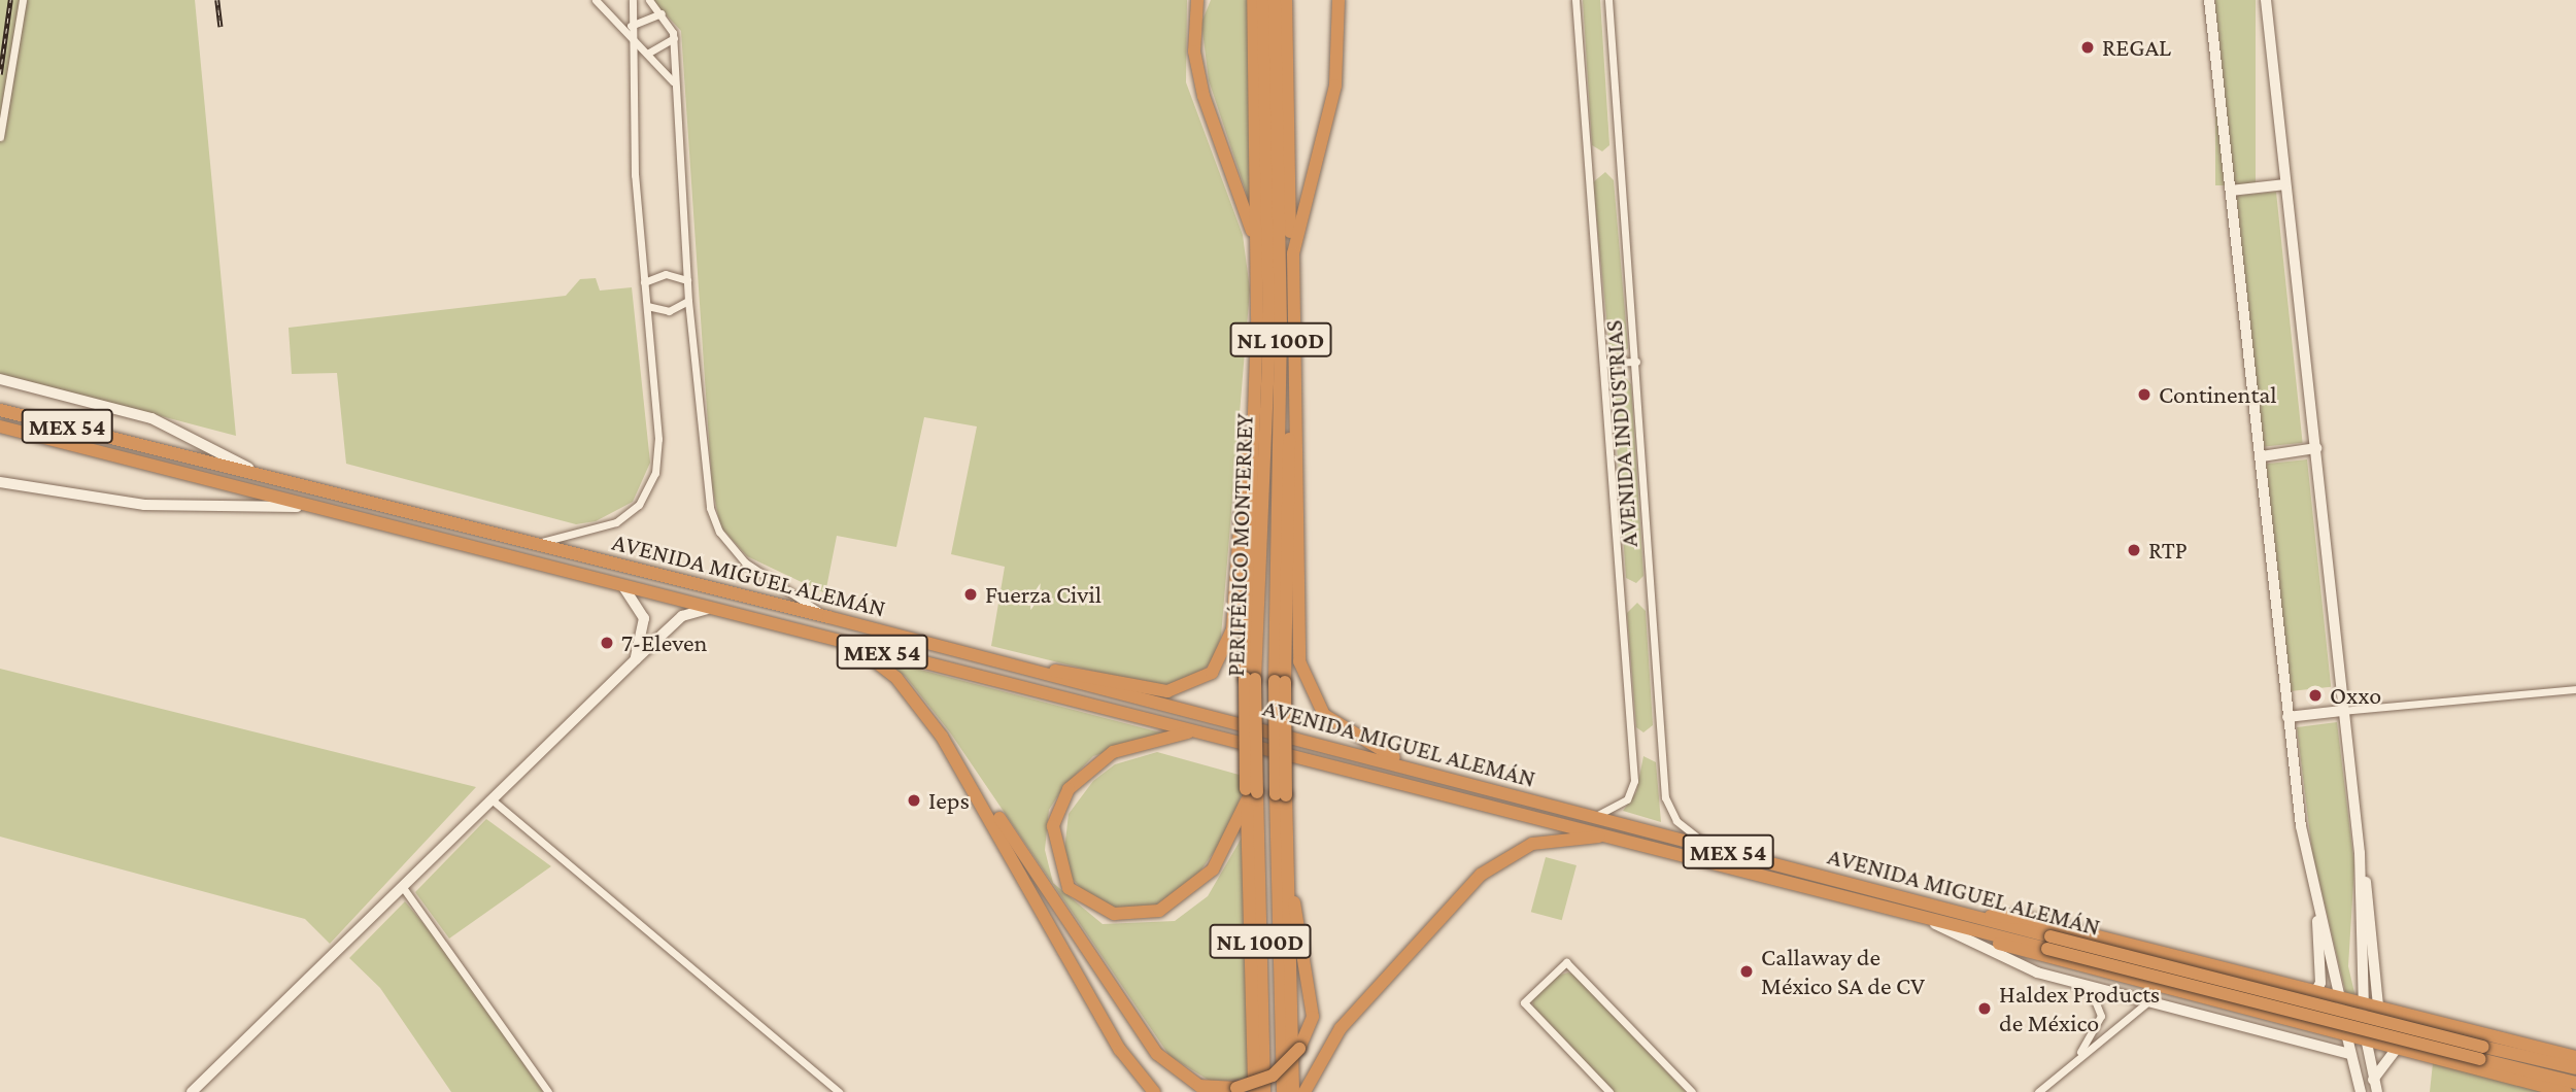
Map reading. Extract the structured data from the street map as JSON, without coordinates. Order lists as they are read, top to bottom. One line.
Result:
{"streets":{"highway":["NL 100D","MEX 54","PERIFÉRICO MONTERREY","AVENIDA MIGUEL ALEMÁN"],"street":["AVENIDA INDUSTRIAS"]},"crossings":[["AVENIDA INDUSTRIAS","AVENIDA MIGUEL ALEMÁN"]],"places":["REGAL","Continental","RTP","Fuerza Civil","7-Eleven","Oxxo","Ieps","Callaway de México SA de CV","Haldex Products de México"]}
